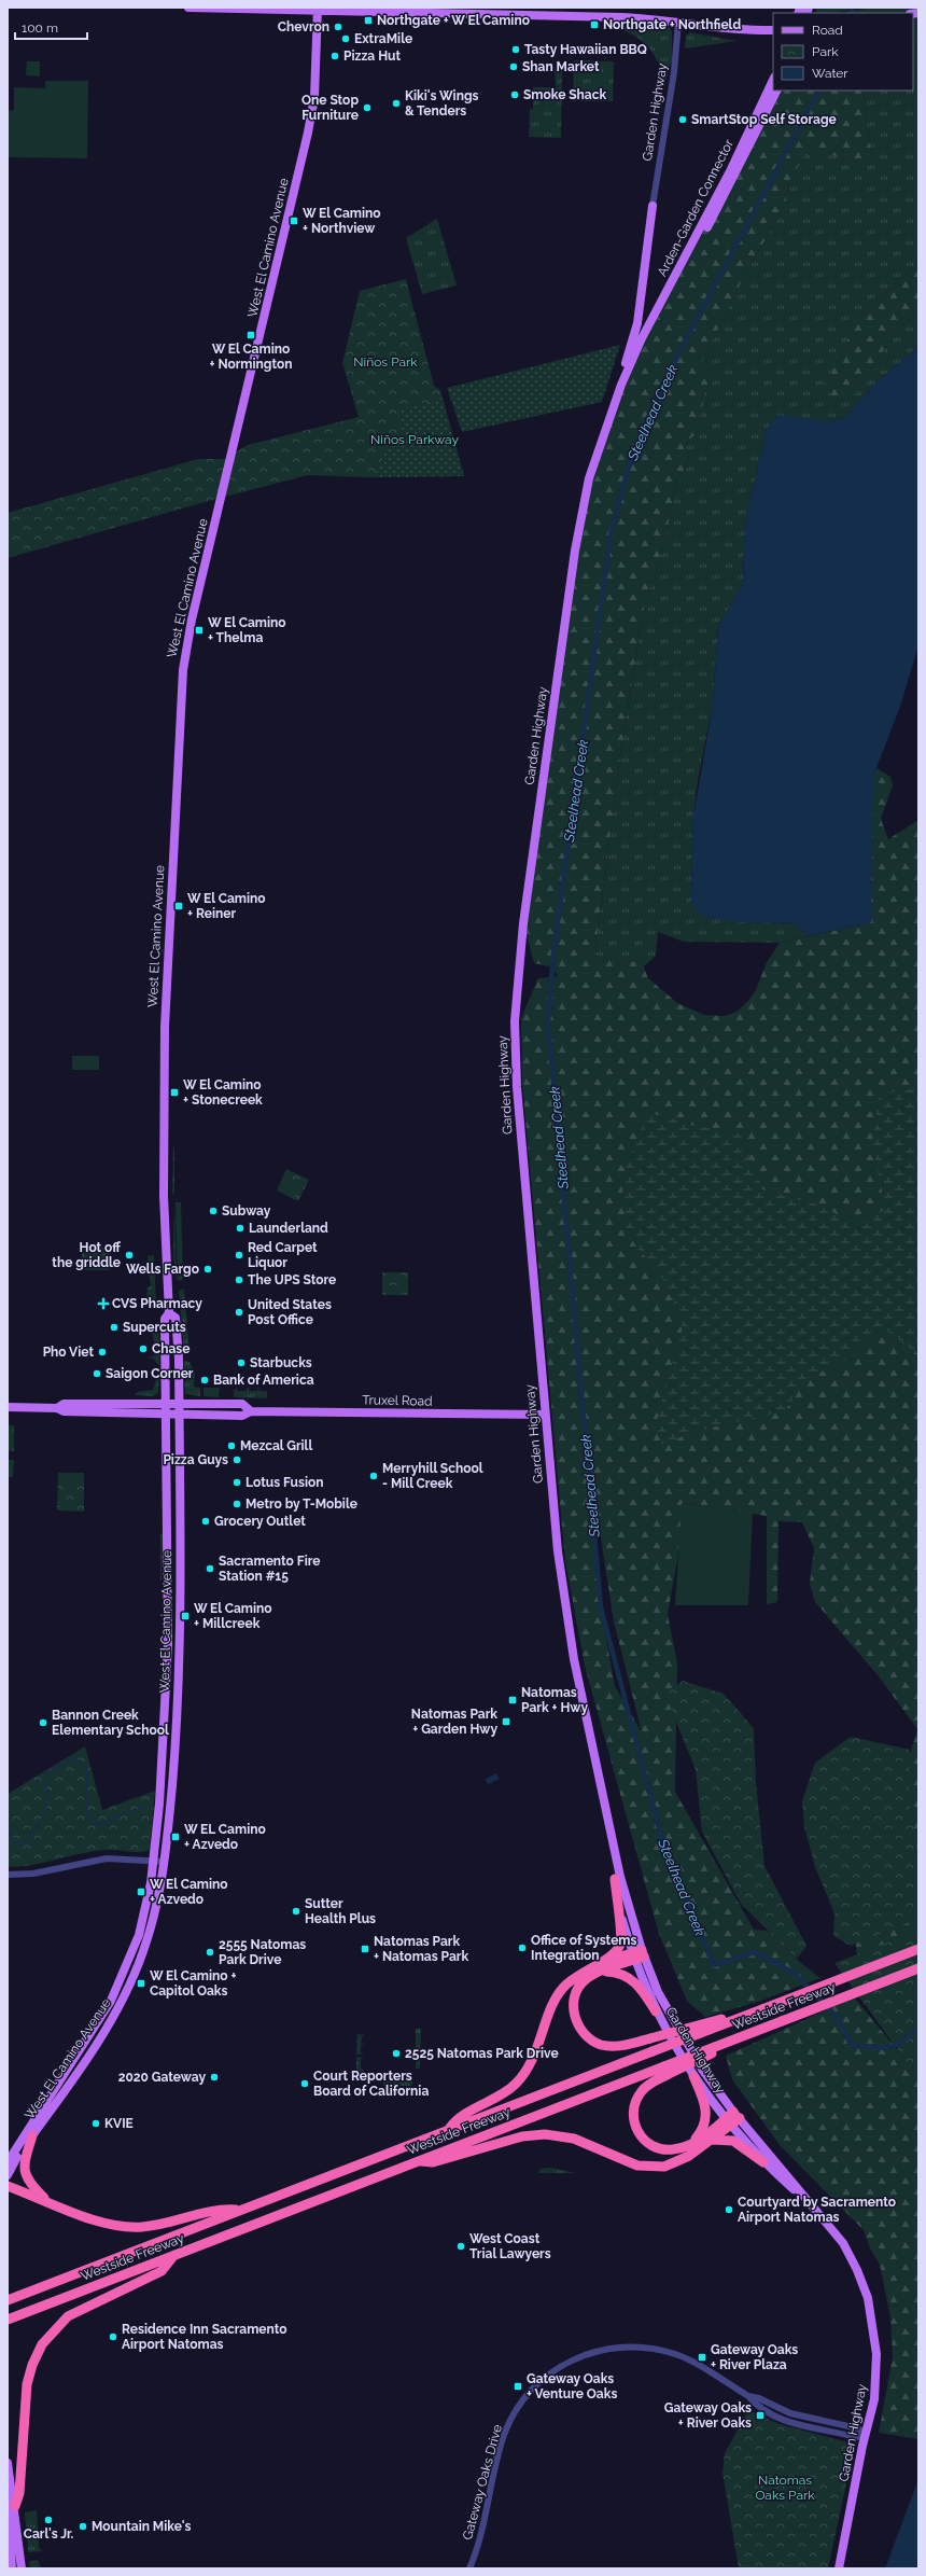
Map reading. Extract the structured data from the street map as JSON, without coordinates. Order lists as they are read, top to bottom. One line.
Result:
{"streets":{"highway":["Westside Freeway"],"main road":["Garden Highway","Arden-Garden Connector","West El Camino Avenue","Truxel Road"],"street":["Gateway Oaks Drive"]},"crossings":[["Garden Highway","Arden-Garden Connector"],["Garden Highway","Truxel Road"],["Garden Highway","Gateway Oaks Drive"],["West El Camino Avenue","Truxel Road"]],"water":["Steelhead Creek"],"parks":["Niños Park","Niños Parkway","Natomas Oaks Park"],"places":{"transit":["Northgate + W El Camino","Northgate + Northfield","W El Camino + Northview","W El Camino + Normington","W El Camino + Thelma","W El Camino + Reiner","W El Camino + Stonecreek","W El Camino + Millcreek","Natomas Park + Hwy","Natomas Park + Garden Hwy","W EL Camino + Azvedo","W El Camino + Azvedo","Natomas Park + Natomas Park","W El Camino + Capitol Oaks","Gateway Oaks + River Plaza","Gateway Oaks + Venture Oaks","Gateway Oaks + River Oaks"],"other":["Chevron","ExtraMile","Tasty Hawaiian BBQ","Pizza Hut","Shan Market","Smoke Shack","Kiki's Wings & Tenders","One Stop Furniture","SmartStop Self Storage","Subway","Launderland","Hot off the griddle","Red Carpet Liquor","Wells Fargo","The UPS Store","United States Post Office","Supercuts","Chase","Pho Viet","Starbucks","Saigon Corner","Bank of America","Mezcal Grill","Pizza Guys","Merryhill School - Mill Creek","Lotus Fusion","Metro by T-Mobile","Grocery Outlet","Sacramento Fire Station #15","Bannon Creek Elementary School","Sutter Health Plus","Office of Systems Integration","2555 Natomas Park Drive","2525 Natomas Park Drive","2020 Gateway","Court Reporters Board of California","KVIE","Courtyard by Sacramento Airport Natomas","West Coast Trial Lawyers","Residence Inn Sacramento Airport Natomas","Carl's Jr.","Mountain Mike's"],"health":["CVS Pharmacy"]},"legend":["Road","Park","Water"],"scale_bar":"100 m"}
